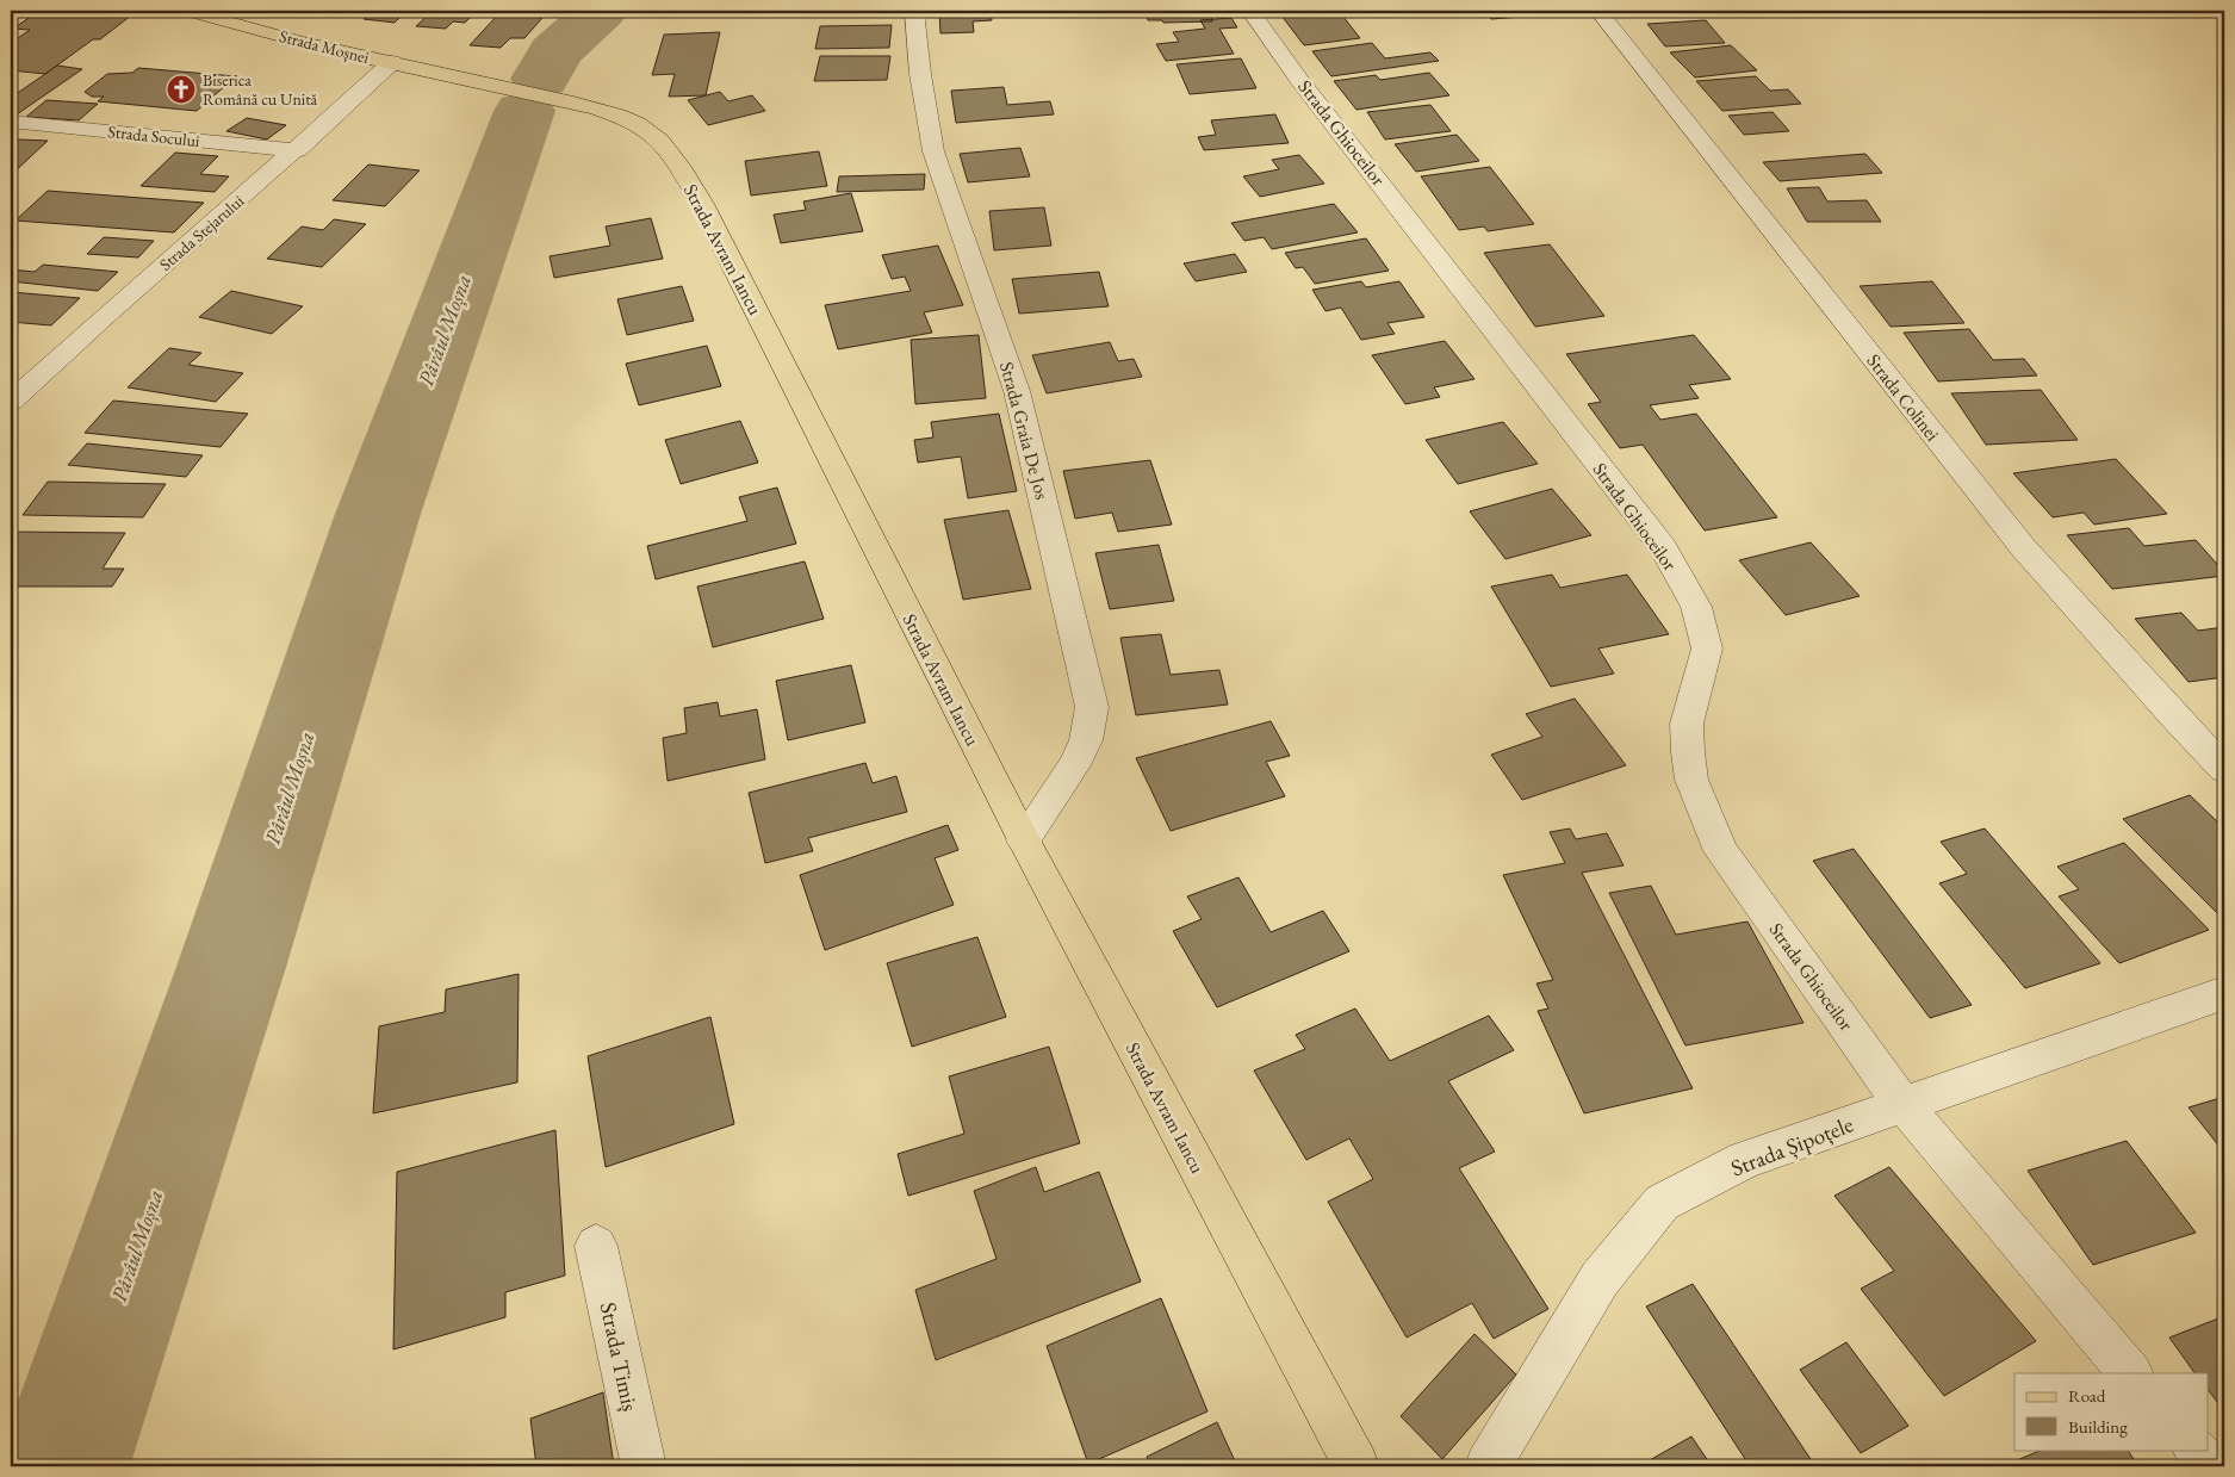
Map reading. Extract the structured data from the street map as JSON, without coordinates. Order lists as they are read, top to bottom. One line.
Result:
{"streets":{"main road":["Strada Moșnei","Strada Avram Iancu"],"street":["Strada Ghioceilor","Strada Socului","Strada Stejarului","Strada Colinei","Strada Graia De Jos","Strada Șipoțele","Strada Timiș"]},"crossings":[["Strada Moșnei","Strada Stejarului"],["Strada Moșnei","Strada Avram Iancu"],["Strada Ghioceilor","Strada Șipoțele"],["Strada Socului","Strada Stejarului"],["Strada Stejarului","Strada Avram Iancu"],["Strada Avram Iancu","Strada Graia De Jos"]],"water":["Pârâul Moșna"],"places":{"church":["Biserica Română cu Unită"]},"legend":["Road","Building"]}
